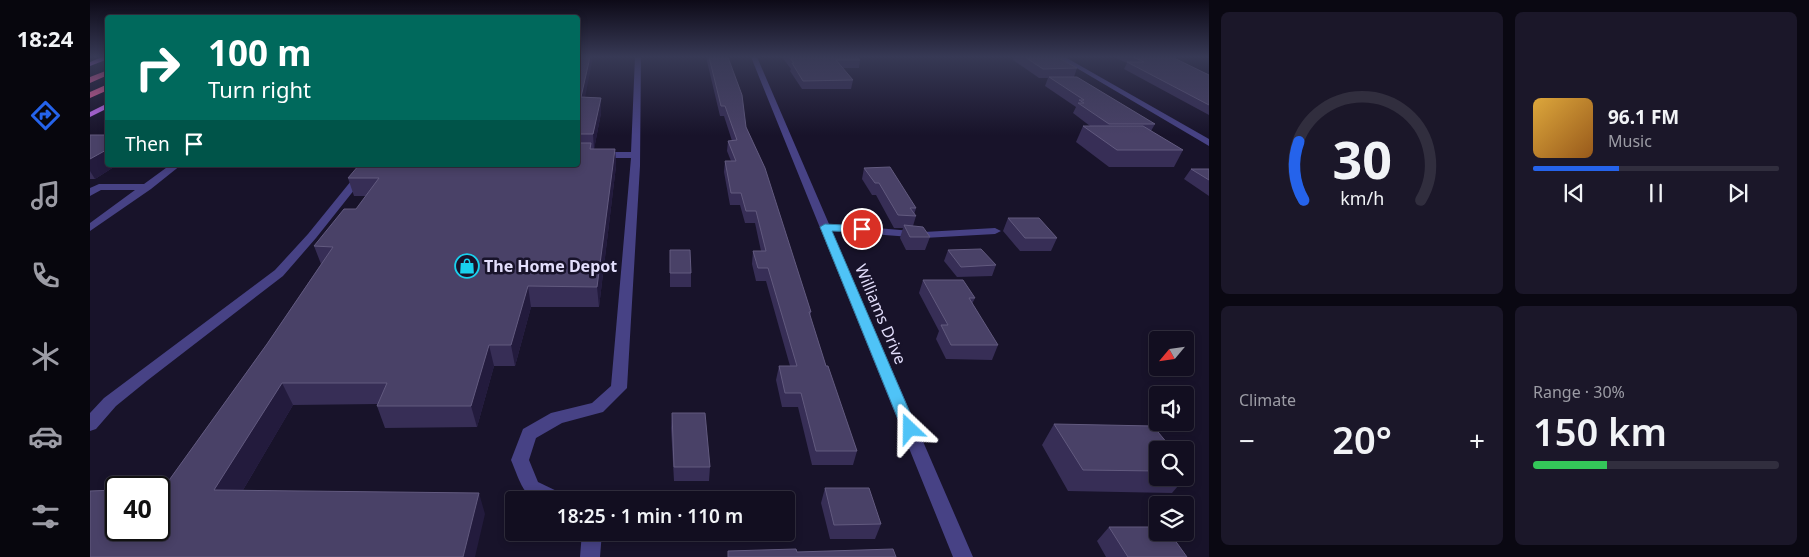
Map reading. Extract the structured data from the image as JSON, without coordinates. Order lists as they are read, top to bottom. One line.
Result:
{"streets":{"street":["Williams Drive"]},"places":{"shop":["The Home Depot"]},"north":"bottom left","page":{"tabs":"18:24","turn":["100 m","Turn right"],"song":["96.1 FM","Music"],"then":"Then","tile":["Climate",["Range · 30%","150 km"]],"heat":["−","20°","+"],"limit":"40","trip":"18:25 · 1 min · 110 m","gauge":["30","km/h"]}}
